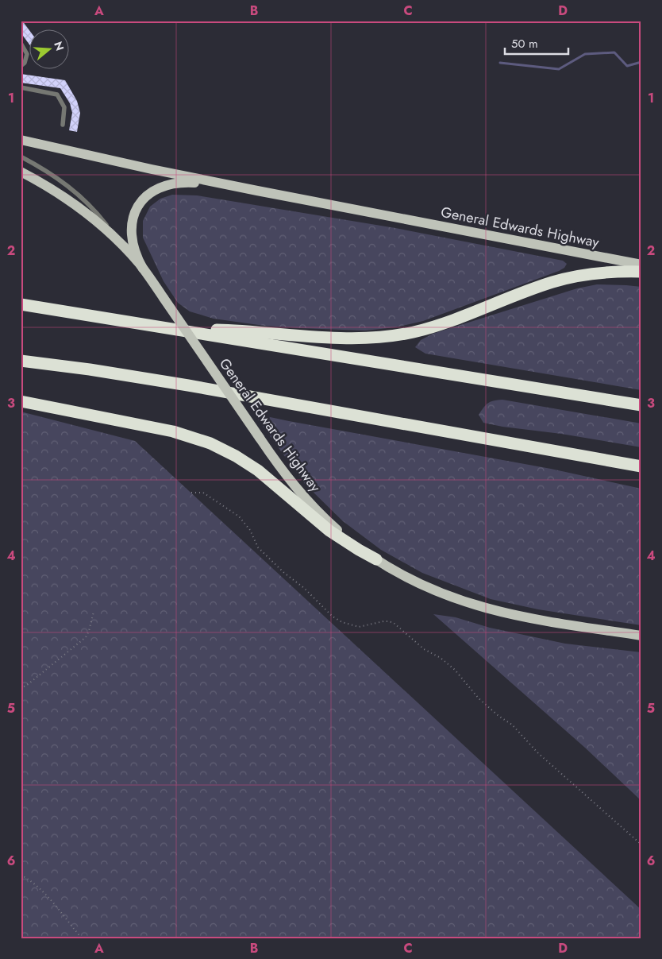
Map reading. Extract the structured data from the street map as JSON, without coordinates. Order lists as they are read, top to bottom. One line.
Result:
{"streets":{"main road":["General Edwards Highway"]},"scale_bar":"50 m","north":"right","grid":{"columns":["A","B","C","D"],"rows":["1","2","3","4","5","6"]}}
